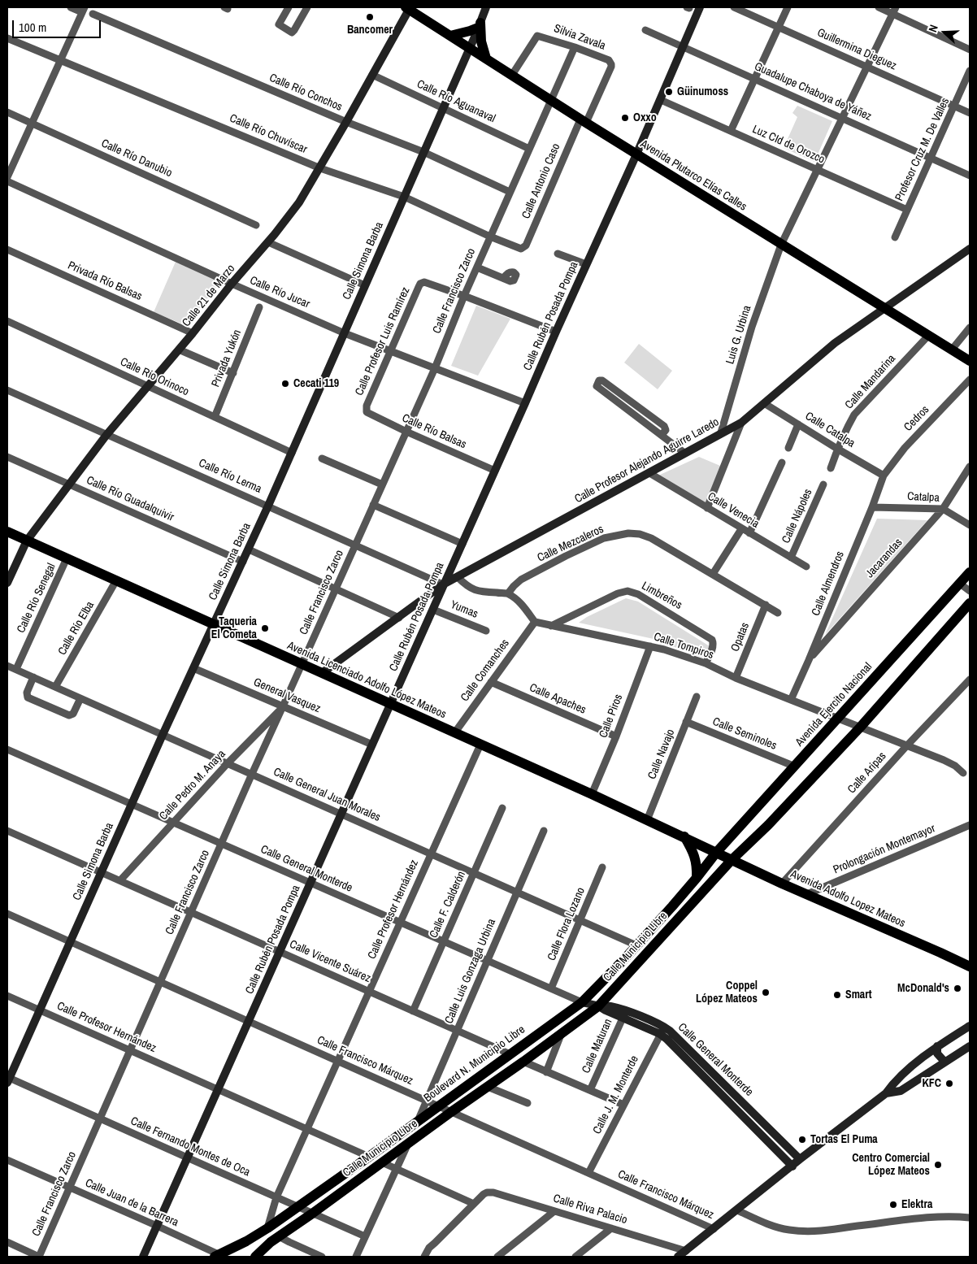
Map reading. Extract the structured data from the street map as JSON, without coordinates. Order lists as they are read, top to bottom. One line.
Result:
{"streets":{"main road":["Avenida Plutarco Elías Calles","Avenida Licenciado Adolfo López Mateos","Avenida Ejercito Nacional","Avenida Adolfo Lopez Mateos","Calle Municipio Libre","Boulevard N. Municipio Libre"],"street":["Silvia Zavala","Guillermina Dieguez","Guadalupe Chaboya de Yáñez","Calle Río Conchos","Calle Río Aguanaval","Calle Río Chuvíscar","Luz CId de Orozco","Profesor Cruz M. De Valles","Calle Río Danubio","Calle Antonio Caso","Calle Simona Barba","Privada Río Balsas","Calle Francisco Zarco","Calle Río Jucar","Calle 21 de Marzo","Calle Rubén Posada Pompa","Luis G. Urbina","Calle Profesor Luis Ramírez","Privada Yukón","Calle Río Orinoco","Calle Mandarina","Cedros","Calle Catalpa","Calle Río Balsas","Calle Profesor Alejando Aguirre Laredo","Calle Río Lerma","Catalpa","Calle Río Guadalquivir","Calle Venecia","Calle Nápoles","Calle Mezcaleros","Jacarandas","Calle Almendros","Limbreños","Calle Río Senegal","Yumas","Calle Río Elba","Opatas","Calle Tompiros","Calle Comanches","General Vasquez","Calle Apaches","Calle Piros","Calle Seminoles","Calle Navajo","Calle Aripas","Calle Pedro M. Anaya","Calle General Juan Morales","Prolongación Montemayor","Calle General Monterde","Calle F. Calderón","Calle Profesor Hernández","Calle Flora Lozano","Calle Vicente Suárez","Calle Luis Gonzaga Urbina","Calle Maturan","Calle Francisco Márquez","Calle J. M. Monterde","Calle Fernando Montes de Oca","Calle Juan de la Barrera","Calle Riva Palacio"]},"crossings":[["Silvia Zavala","Avenida Plutarco Elías Calles"],["Silvia Zavala","Calle Antonio Caso"],["Silvia Zavala","Calle Francisco Zarco"],["Guillermina Dieguez","Profesor Cruz M. De Valles"],["Guillermina Dieguez","Luis G. Urbina"],["Guadalupe Chaboya de Yáñez","Profesor Cruz M. De Valles"],["Guadalupe Chaboya de Yáñez","Calle Rubén Posada Pompa"],["Guadalupe Chaboya de Yáñez","Luis G. Urbina"],["Calle Río Conchos","Calle Simona Barba"],["Calle Río Conchos","Calle Francisco Zarco"],["Calle Río Conchos","Calle 21 de Marzo"],["Calle Río Aguanaval","Calle Simona Barba"],["Calle Río Aguanaval","Calle Francisco Zarco"],["Calle Río Aguanaval","Calle 21 de Marzo"],["Calle Río Chuvíscar","Calle Antonio Caso"],["Calle Río Chuvíscar","Calle Simona Barba"],["Calle Río Chuvíscar","Calle Francisco Zarco"],["Calle Río Chuvíscar","Calle 21 de Marzo"],["Luz CId de Orozco","Profesor Cruz M. De Valles"],["Luz CId de Orozco","Calle Rubén Posada Pompa"],["Luz CId de Orozco","Luis G. Urbina"],["Avenida Plutarco Elías Calles","Calle Antonio Caso"],["Avenida Plutarco Elías Calles","Calle Simona Barba"],["Avenida Plutarco Elías Calles","Calle Francisco Zarco"],["Avenida Plutarco Elías Calles","Calle 21 de Marzo"],["Avenida Plutarco Elías Calles","Calle Rubén Posada Pompa"],["Avenida Plutarco Elías Calles","Luis G. Urbina"],["Avenida Plutarco Elías Calles","Calle Mandarina"],["Avenida Plutarco Elías Calles","Calle Profesor Alejando Aguirre Laredo"],["Calle Simona Barba","Calle Río Jucar"],["Calle Simona Barba","Calle Río Orinoco"],["Calle Simona Barba","Calle Río Lerma"],["Calle Simona Barba","Calle Río Guadalquivir"],["Calle Simona Barba","Avenida Licenciado Adolfo López Mateos"],["Calle Simona Barba","General Vasquez"],["Calle Simona Barba","Calle General Juan Morales"],["Calle Simona Barba","Calle General Monterde"],["Calle Simona Barba","Calle Profesor Hernández"],["Calle Simona Barba","Calle Vicente Suárez"],["Calle Simona Barba","Calle Francisco Márquez"],["Calle Simona Barba","Calle Fernando Montes de Oca"],["Privada Río Balsas","Calle 21 de Marzo"],["Calle Francisco Zarco","Calle Río Jucar"],["Calle Francisco Zarco","Calle Profesor Luis Ramírez"],["Calle Francisco Zarco","Calle Río Balsas"],["Calle Francisco Zarco","Calle Río Lerma"],["Calle Francisco Zarco","Avenida Licenciado Adolfo López Mateos"],["Calle Francisco Zarco","General Vasquez"],["Calle Francisco Zarco","Calle Pedro M. Anaya"],["Calle Francisco Zarco","Calle General Juan Morales"],["Calle Francisco Zarco","Calle General Monterde"],["Calle Francisco Zarco","Calle Profesor Hernández"],["Calle Francisco Zarco","Calle Vicente Suárez"],["Calle Francisco Zarco","Calle Francisco Márquez"],["Calle Francisco Zarco","Calle Fernando Montes de Oca"],["Calle Francisco Zarco","Calle Juan de la Barrera"],["Calle Río Jucar","Calle 21 de Marzo"],["Calle Río Jucar","Calle Rubén Posada Pompa"],["Calle Río Jucar","Calle Profesor Luis Ramírez"],["Calle 21 de Marzo","Calle Río Orinoco"],["Calle 21 de Marzo","Calle Río Lerma"],["Calle 21 de Marzo","Calle Río Guadalquivir"],["Calle 21 de Marzo","Avenida Licenciado Adolfo López Mateos"],["Calle Rubén Posada Pompa","Calle Río Balsas"],["Calle Rubén Posada Pompa","Calle Profesor Alejando Aguirre Laredo"],["Calle Rubén Posada Pompa","Calle Río Lerma"],["Calle Rubén Posada Pompa","Yumas"],["Calle Rubén Posada Pompa","Avenida Licenciado Adolfo López Mateos"],["Calle Rubén Posada Pompa","General Vasquez"],["Calle Rubén Posada Pompa","Calle General Juan Morales"],["Calle Rubén Posada Pompa","Calle General Monterde"],["Calle Rubén Posada Pompa","Calle Profesor Hernández"],["Calle Rubén Posada Pompa","Calle Vicente Suárez"],["Calle Rubén Posada Pompa","Calle Francisco Márquez"],["Calle Rubén Posada Pompa","Calle Fernando Montes de Oca"],["Calle Rubén Posada Pompa","Calle Juan de la Barrera"],["Luis G. Urbina","Calle Profesor Alejando Aguirre Laredo"],["Calle Profesor Luis Ramírez","Calle Río Balsas"],["Privada Yukón","Calle Río Orinoco"],["Calle Mandarina","Calle Catalpa"],["Cedros","Calle Catalpa"],["Cedros","Calle Almendros"],["Calle Catalpa","Calle Profesor Alejando Aguirre Laredo"],["Calle Catalpa","Calle Almendros"],["Calle Profesor Alejando Aguirre Laredo","Calle Río Lerma"],["Calle Profesor Alejando Aguirre Laredo","Calle Venecia"],["Calle Profesor Alejando Aguirre Laredo","Avenida Licenciado Adolfo López Mateos"],["Catalpa","Jacarandas"],["Catalpa","Calle Almendros"],["Calle Venecia","Calle Nápoles"],["Calle Mezcaleros","Opatas"],["Jacarandas","Calle Almendros"],["Calle Almendros","Calle Tompiros"],["Limbreños","Calle Tompiros"],["Calle Río Senegal","Avenida Licenciado Adolfo López Mateos"],["Calle Río Senegal","Calle General Juan Morales"],["Calle Río Elba","Avenida Licenciado Adolfo López Mateos"],["Calle Río Elba","Calle General Juan Morales"],["Opatas","Calle Tompiros"],["Calle Tompiros","Calle Comanches"],["Calle Tompiros","Avenida Ejercito Nacional"],["Calle Tompiros","Calle Piros"],["Calle Tompiros","Calle Aripas"],["Calle Comanches","Avenida Licenciado Adolfo López Mateos"],["Calle Comanches","Calle Apaches"],["Avenida Licenciado Adolfo López Mateos","Avenida Ejercito Nacional"],["Avenida Licenciado Adolfo López Mateos","Calle Piros"],["Avenida Licenciado Adolfo López Mateos","Calle Navajo"],["Avenida Licenciado Adolfo López Mateos","Avenida Adolfo Lopez Mateos"],["Avenida Licenciado Adolfo López Mateos","Calle Profesor Hernández"],["Avenida Licenciado Adolfo López Mateos","Boulevard N. Municipio Libre"],["General Vasquez","Calle Pedro M. Anaya"],["Calle Apaches","Calle Piros"],["Avenida Ejercito Nacional","Calle Seminoles"],["Avenida Ejercito Nacional","Avenida Adolfo Lopez Mateos"],["Avenida Ejercito Nacional","Boulevard N. Municipio Libre"],["Calle Seminoles","Calle Navajo"],["Calle Aripas","Avenida Adolfo Lopez Mateos"],["Calle Pedro M. Anaya","Calle General Juan Morales"],["Calle Pedro M. Anaya","Calle General Monterde"],["Calle Pedro M. Anaya","Calle Vicente Suárez"],["Calle General Juan Morales","Calle F. Calderón"],["Calle General Juan Morales","Calle Profesor Hernández"],["Calle General Juan Morales","Calle Flora Lozano"],["Calle General Juan Morales","Calle Luis Gonzaga Urbina"],["Calle General Juan Morales","Boulevard N. Municipio Libre"],["Prolongación Montemayor","Avenida Adolfo Lopez Mateos"],["Calle General Monterde","Calle F. Calderón"],["Calle General Monterde","Calle Profesor Hernández"],["Calle General Monterde","Calle Flora Lozano"],["Calle General Monterde","Calle Municipio Libre"],["Calle General Monterde","Calle Luis Gonzaga Urbina"],["Calle General Monterde","Calle Maturan"],["Calle General Monterde","Boulevard N. Municipio Libre"],["Calle General Monterde","Calle J. M. Monterde"],["Avenida Adolfo Lopez Mateos","Calle Municipio Libre"],["Avenida Adolfo Lopez Mateos","Boulevard N. Municipio Libre"],["Calle F. Calderón","Calle Vicente Suárez"],["Calle Profesor Hernández","Calle Vicente Suárez"],["Calle Profesor Hernández","Calle Francisco Márquez"],["Calle Profesor Hernández","Boulevard N. Municipio Libre"],["Calle Profesor Hernández","Calle Fernando Montes de Oca"],["Calle Municipio Libre","Calle Francisco Márquez"],["Calle Municipio Libre","Calle Fernando Montes de Oca"],["Calle Vicente Suárez","Calle Luis Gonzaga Urbina"],["Calle Vicente Suárez","Boulevard N. Municipio Libre"],["Calle Luis Gonzaga Urbina","Calle Francisco Márquez"],["Calle Luis Gonzaga Urbina","Boulevard N. Municipio Libre"],["Calle Francisco Márquez","Boulevard N. Municipio Libre"],["Calle Francisco Márquez","Calle J. M. Monterde"],["Boulevard N. Municipio Libre","Calle Fernando Montes de Oca"],["Boulevard N. Municipio Libre","Calle Juan de la Barrera"]],"places":["Bancomer","Güinumoss","Oxxo","Cecati 119","Taqueria El Cometa","McDonald's","Coppel López Mateos","Smart","KFC","Tortas El Puma","Centro Comercial López Mateos","Elektra"],"scale_bar":"100 m","north":"left"}
